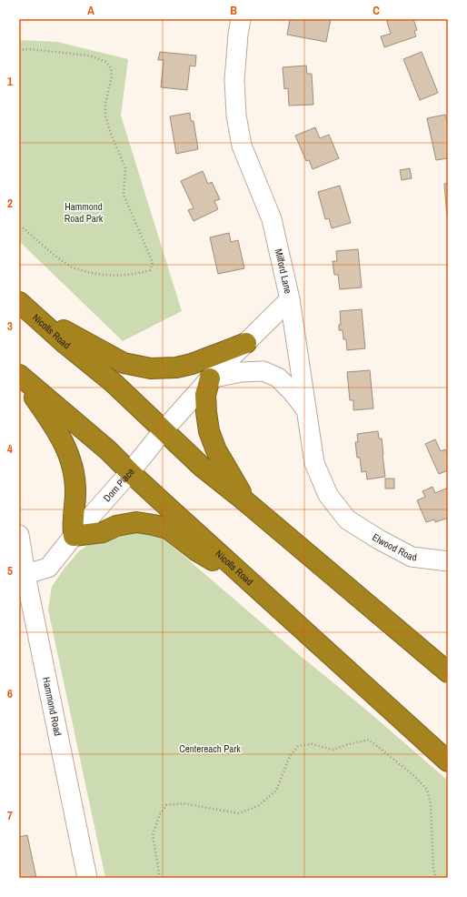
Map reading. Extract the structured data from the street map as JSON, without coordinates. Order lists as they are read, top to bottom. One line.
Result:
{"streets":{"highway":["Nicolls Road"],"street":["Milford Lane","Dorn Place","Elwood Road","Hammond Road"]},"crossings":[["Milford Lane","Dorn Place"],["Milford Lane","Elwood Road"],["Nicolls Road","Dorn Place"],["Dorn Place","Hammond Road"]],"parks":["Hammond Road Park","Centereach Park"],"grid":{"columns":["A","B","C"],"rows":["1","2","3","4","5","6","7"]}}
